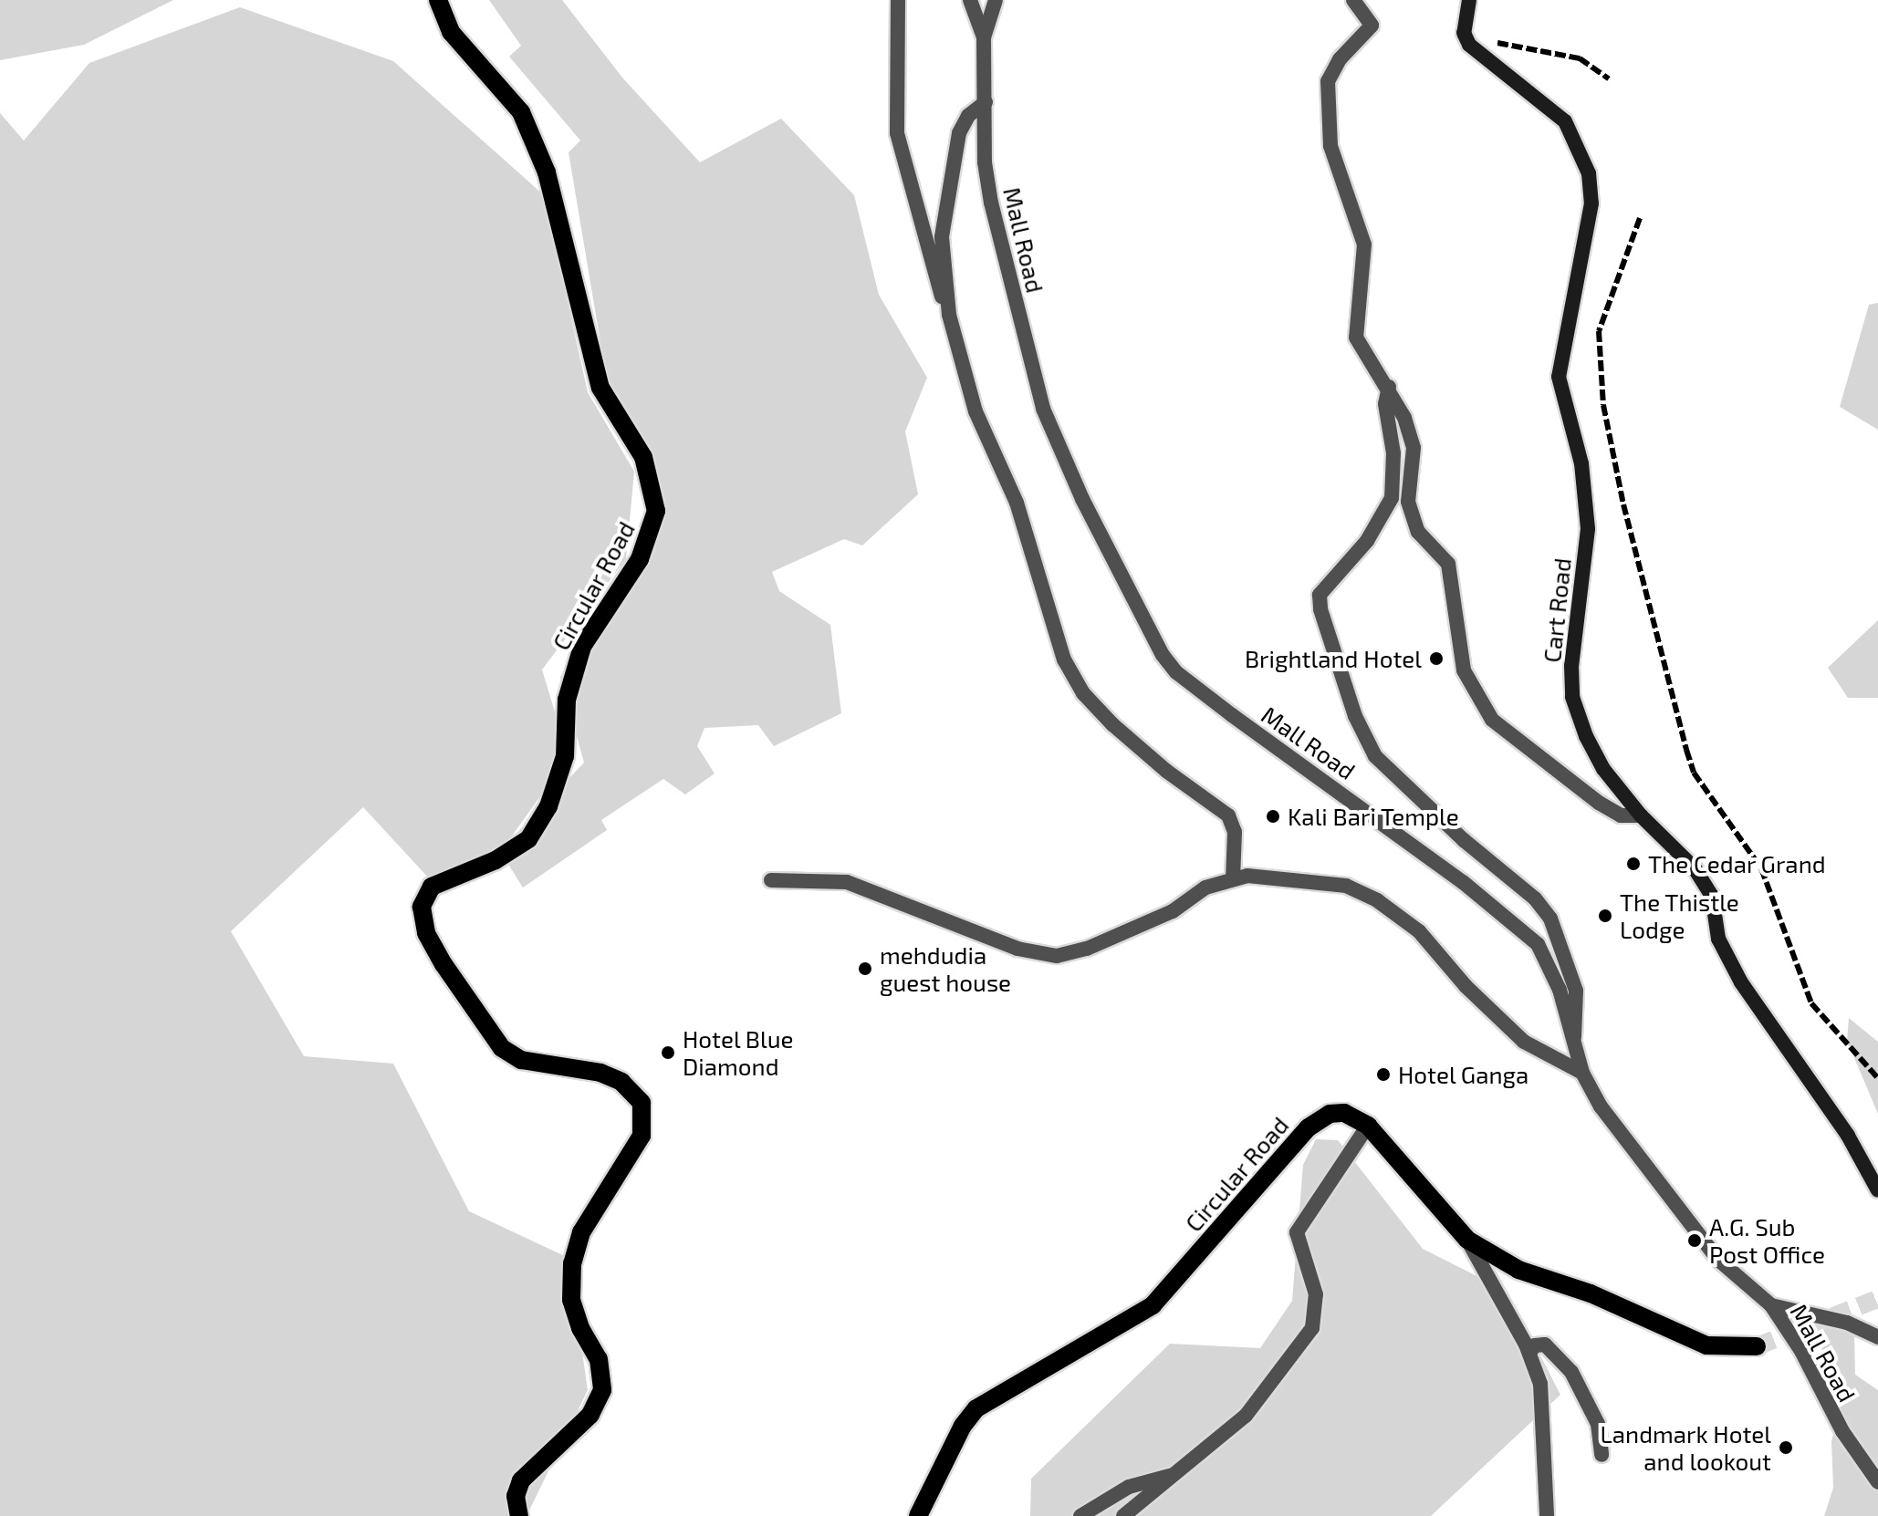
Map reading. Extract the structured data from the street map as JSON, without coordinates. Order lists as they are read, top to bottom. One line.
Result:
{"streets":{"main road":["Circular Road","Cart Road"],"street":["Mall Road"]},"places":["Brightland Hotel","Kali Bari Temple","The Cedar Grand","The Thistle Lodge","mehdudia guest house","Hotel Blue Diamond","Hotel Ganga","A.G. Sub Post Office","Landmark Hotel and lookout"]}
